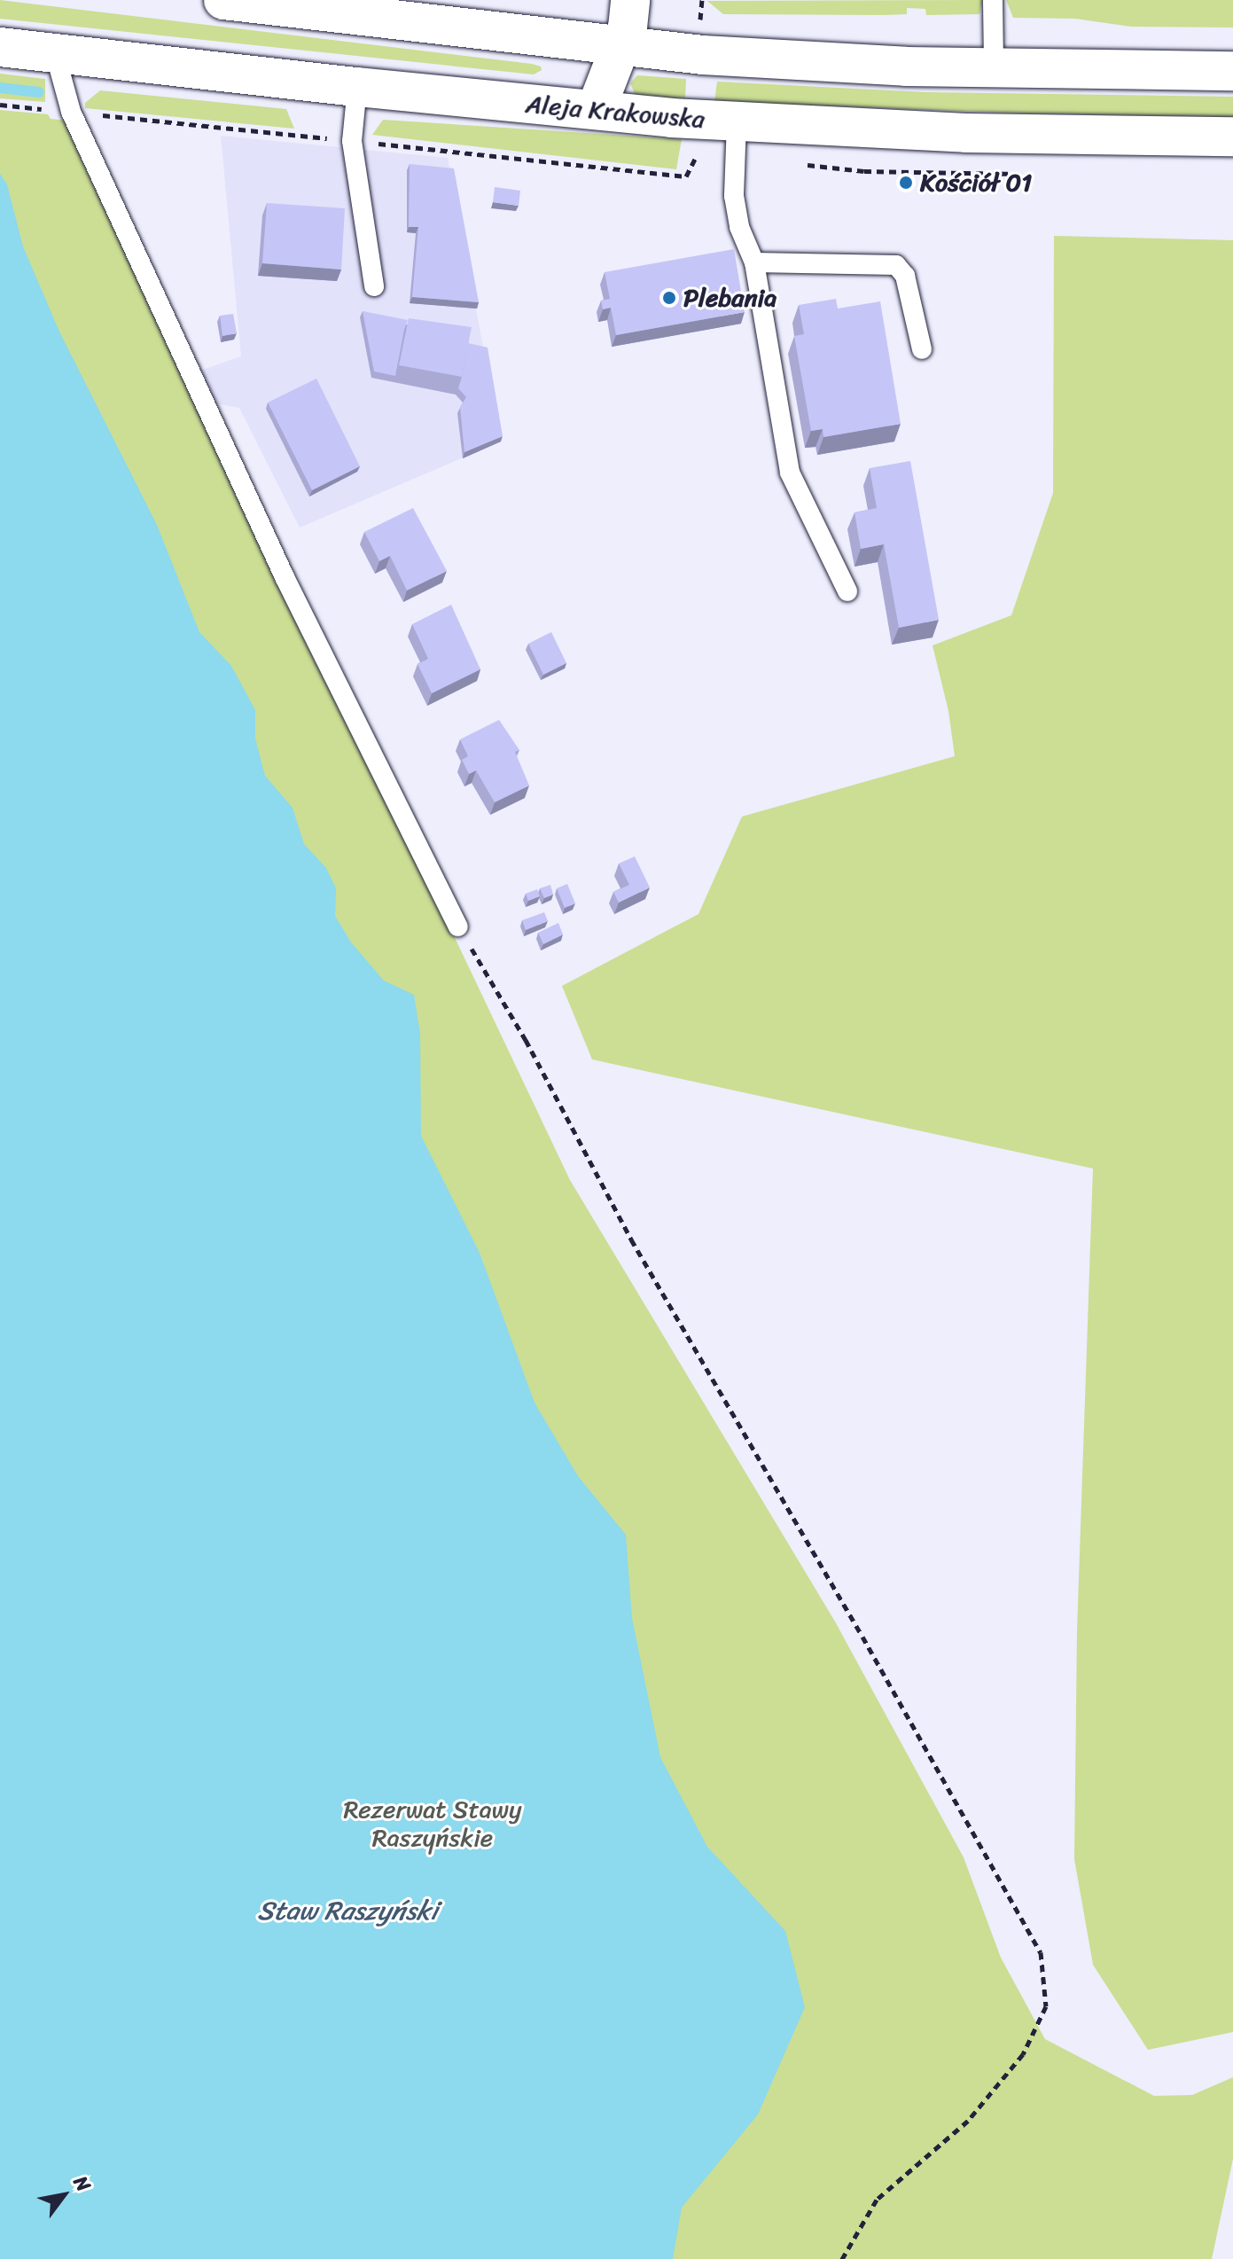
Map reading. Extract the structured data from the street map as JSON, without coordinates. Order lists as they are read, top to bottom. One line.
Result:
{"streets":{"main road":["Aleja Krakowska"]},"water":["Staw Raszyński"],"parks":["Rezerwat Stawy Raszyńskie"],"places":["Kościół 01","Plebania"],"north":"top right"}
